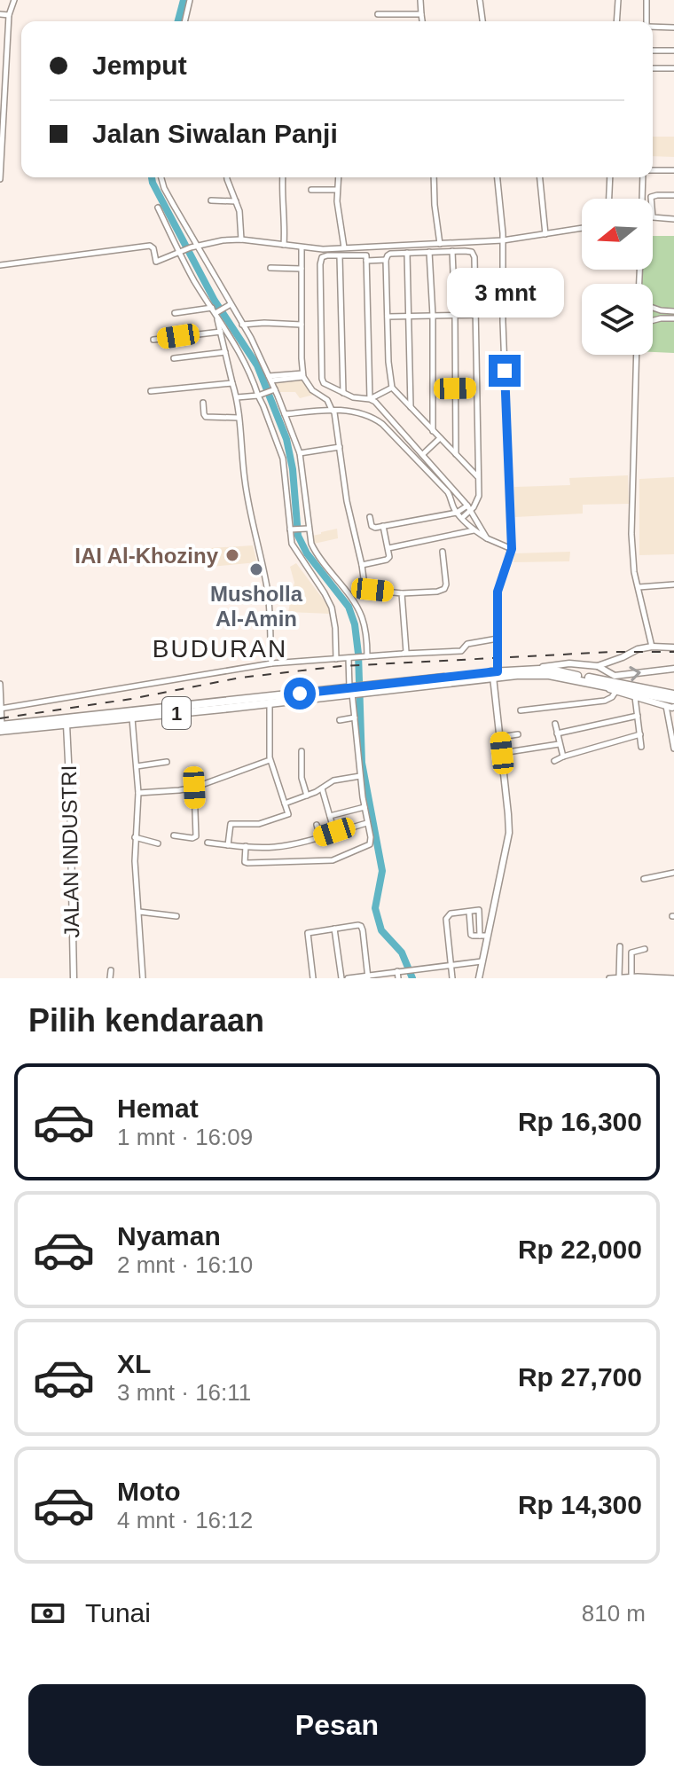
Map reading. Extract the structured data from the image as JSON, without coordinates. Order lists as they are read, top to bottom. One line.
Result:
{"streets":{"highway":["1"],"street":["JALAN INDUSTRI"]},"crossings":[["1","JALAN INDUSTRI"]],"districts":["BUDURAN"],"places":["IAI Al-Khoziny","Musholla Al-Amin"],"north":"left","page":{"banner":["Jemput","Jalan Siwalan Panji"],"bubble":"3 mnt","heading":"Pilih kendaraan","list":[{"name":"Hemat","note":"1 mnt · 16:09","value":"Rp 16,300"},{"name":"Nyaman","note":"2 mnt · 16:10","value":"Rp 22,000"},{"name":"XL","note":"3 mnt · 16:11","value":"Rp 27,700"},{"name":"Moto","note":"4 mnt · 16:12","value":"Rp 14,300"}],"pay":["Tunai","810 m"],"buttons":"Pesan"}}
